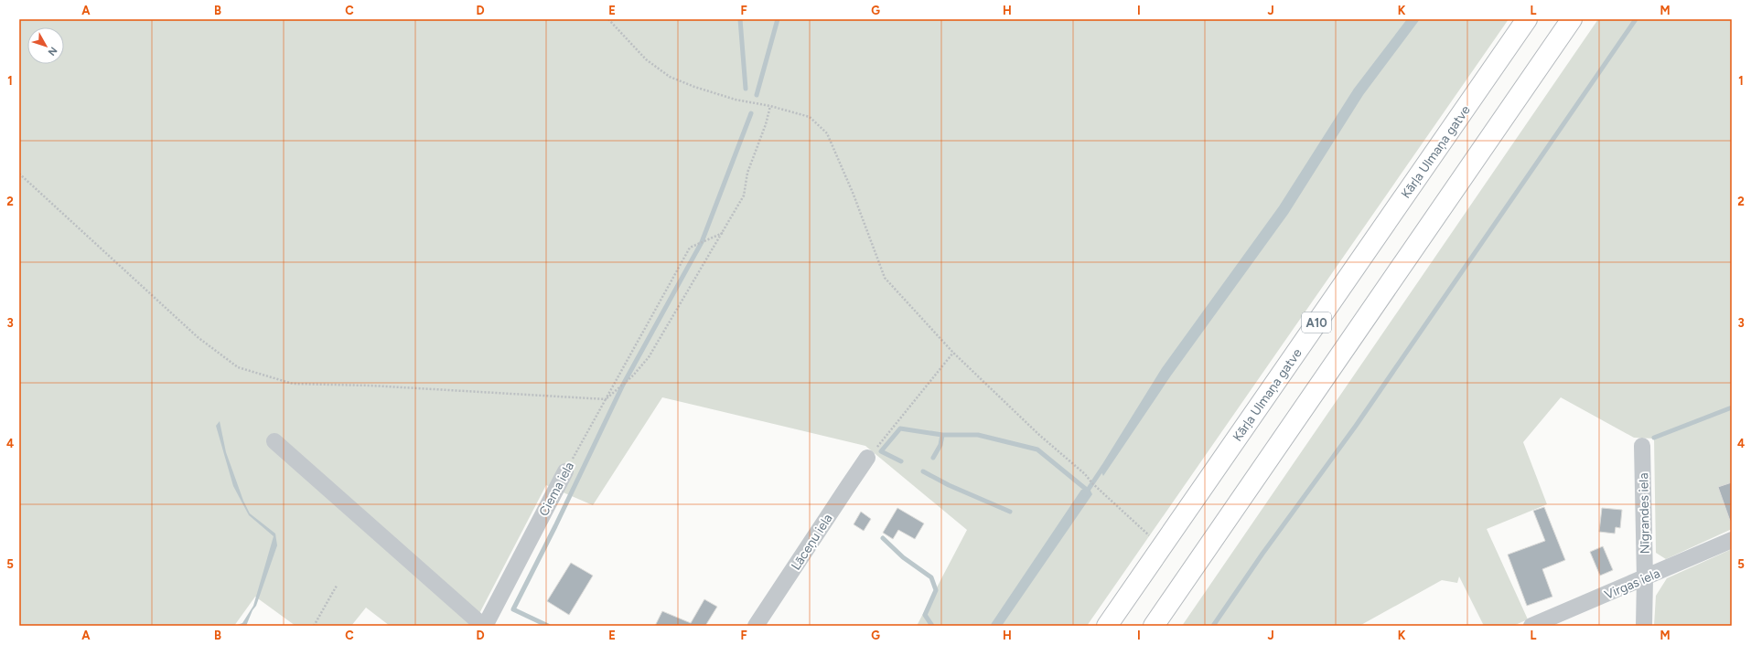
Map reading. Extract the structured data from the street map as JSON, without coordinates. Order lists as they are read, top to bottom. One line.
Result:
{"streets":{"highway":["Kārļa Ulmaņa gatve","A10"],"street":["Ciema iela","Nīgrandes iela","Lāceņu iela","Virgas iela"]},"crossings":[["Nīgrandes iela","Virgas iela"]],"north":"bottom right","grid":{"columns":["A","B","C","D","E","F","G","H","I","J","K","L","M"],"rows":["1","2","3","4","5"]}}
